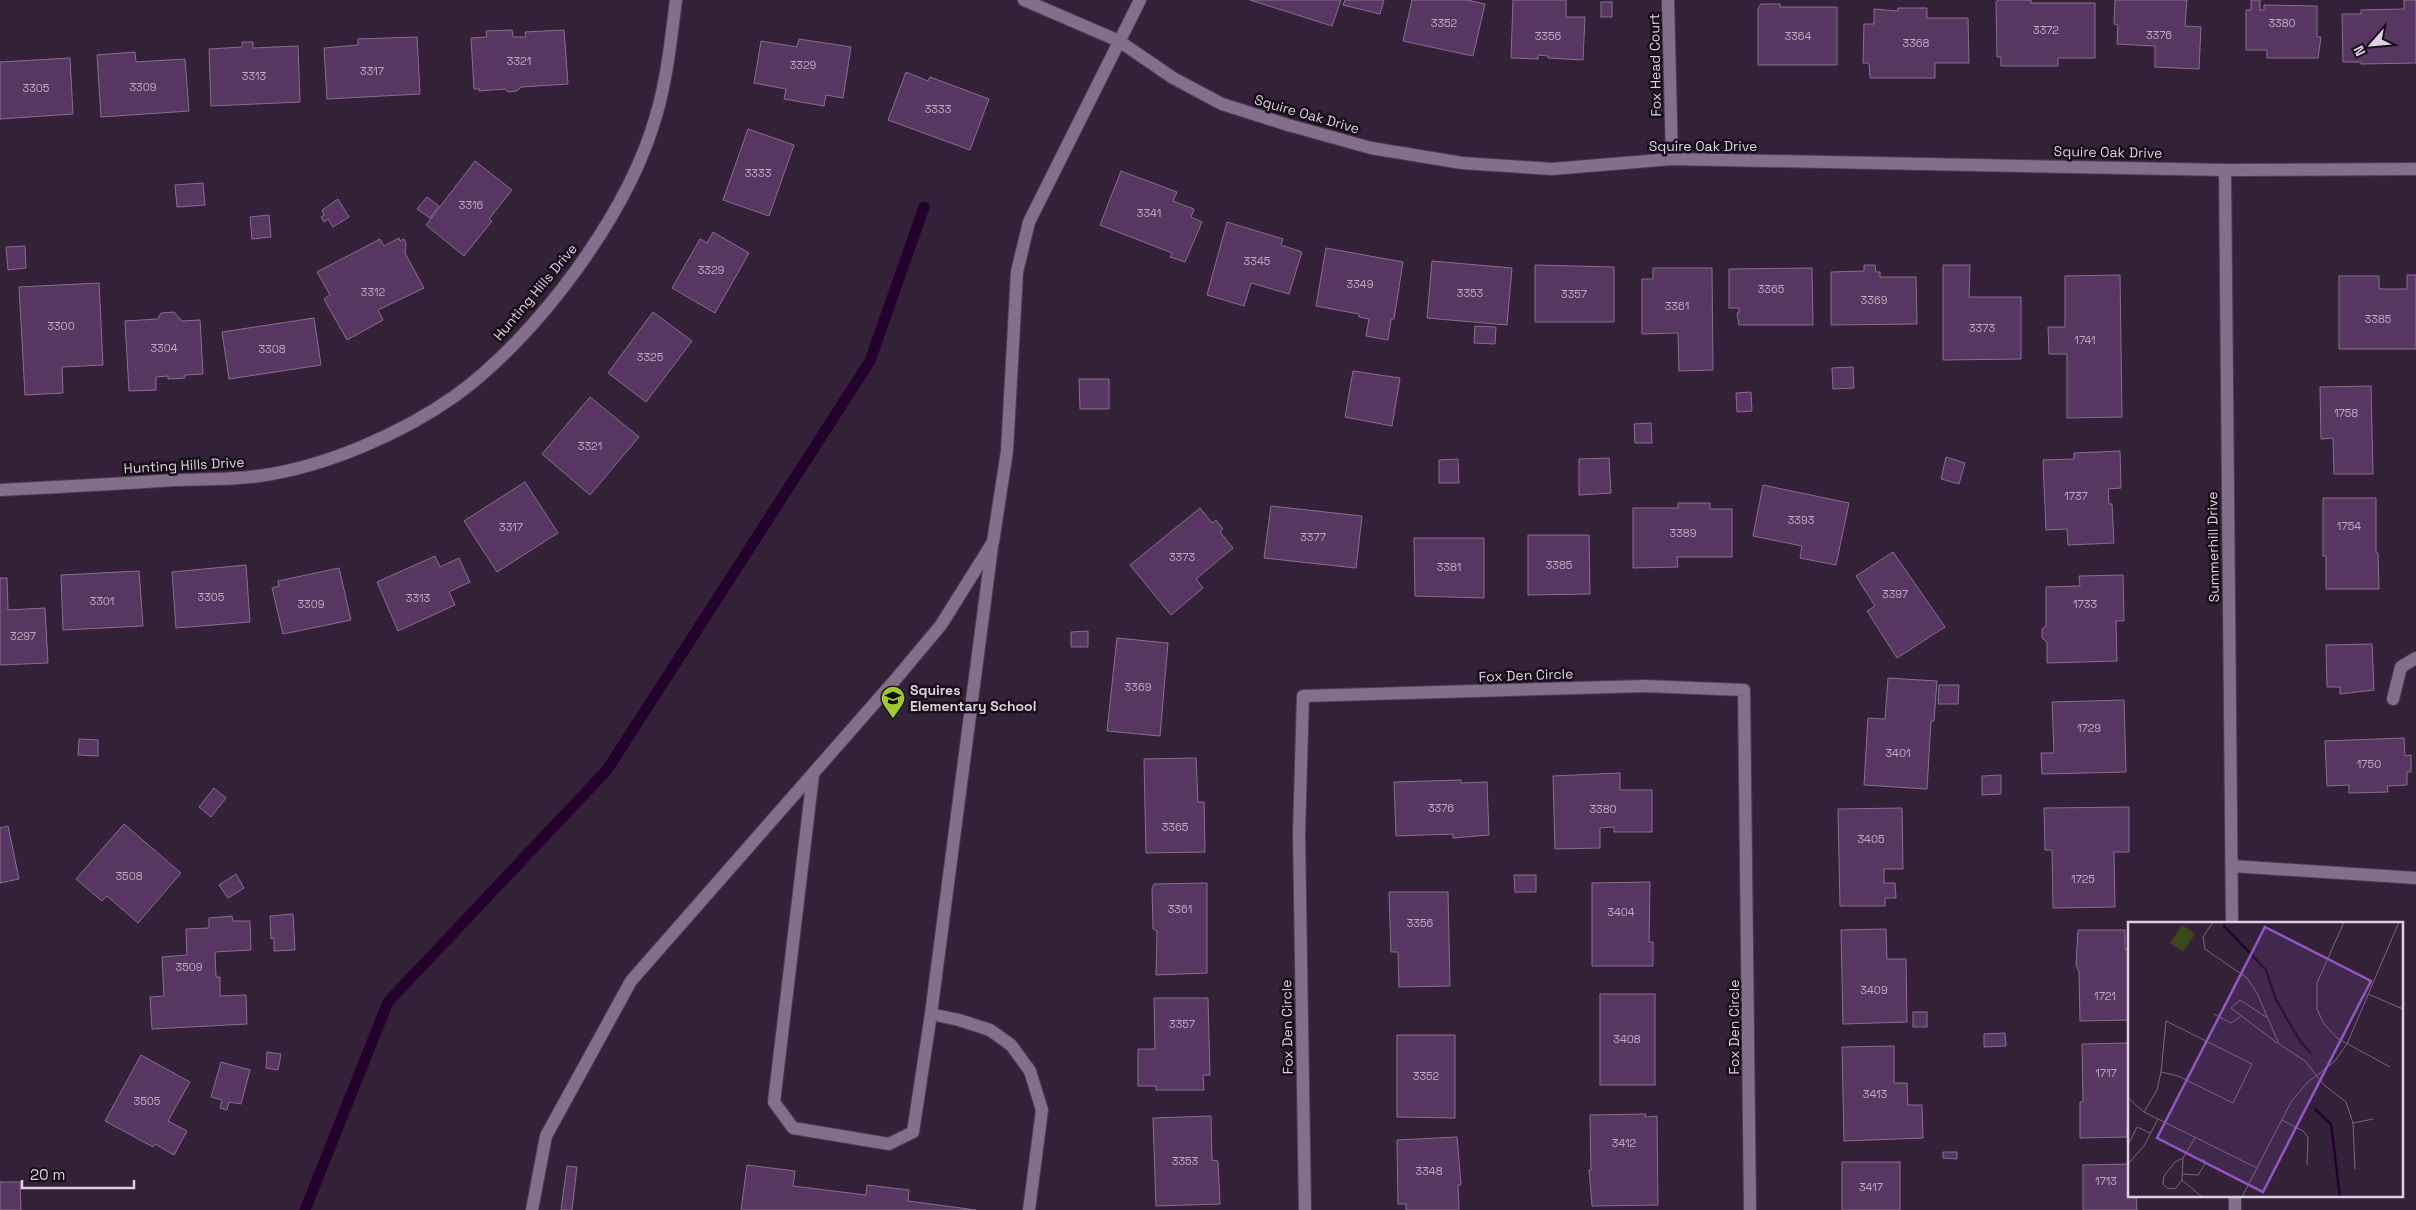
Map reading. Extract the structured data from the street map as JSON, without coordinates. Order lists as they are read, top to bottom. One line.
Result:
{"streets":{"street":["Fox Head Court","Squire Oak Drive","Hunting Hills Drive","Summerhill Drive","Fox Den Circle"]},"crossings":[["Fox Head Court","Squire Oak Drive"],["Squire Oak Drive","Summerhill Drive"]],"places":{"school or university":["Squires Elementary School"]},"house_numbers":["3352","3380","3372","3376","3356","3364","3368","3321","3329","3317","3313","3309","3305","3333","3333","3316","3341","3345","3329","3349","3365","3312","3353","3357","3369","3361","3385","3300","3373","1741","3304","3308","3325","1758","3321","1737","3393","1754","3317","3389","3377","3373","3385","3381","3397","3305","3313","3301","3309","1733","3297","3369","1729","3401","1750","3376","3380","3365","3405","3508","1725","3361","3404","3356","3509","3409","1721","3357","3408","1717","3352","3413","3505","3412","3353","3348","1713","3417"],"scale_bar":"20 m","north":"bottom left"}
